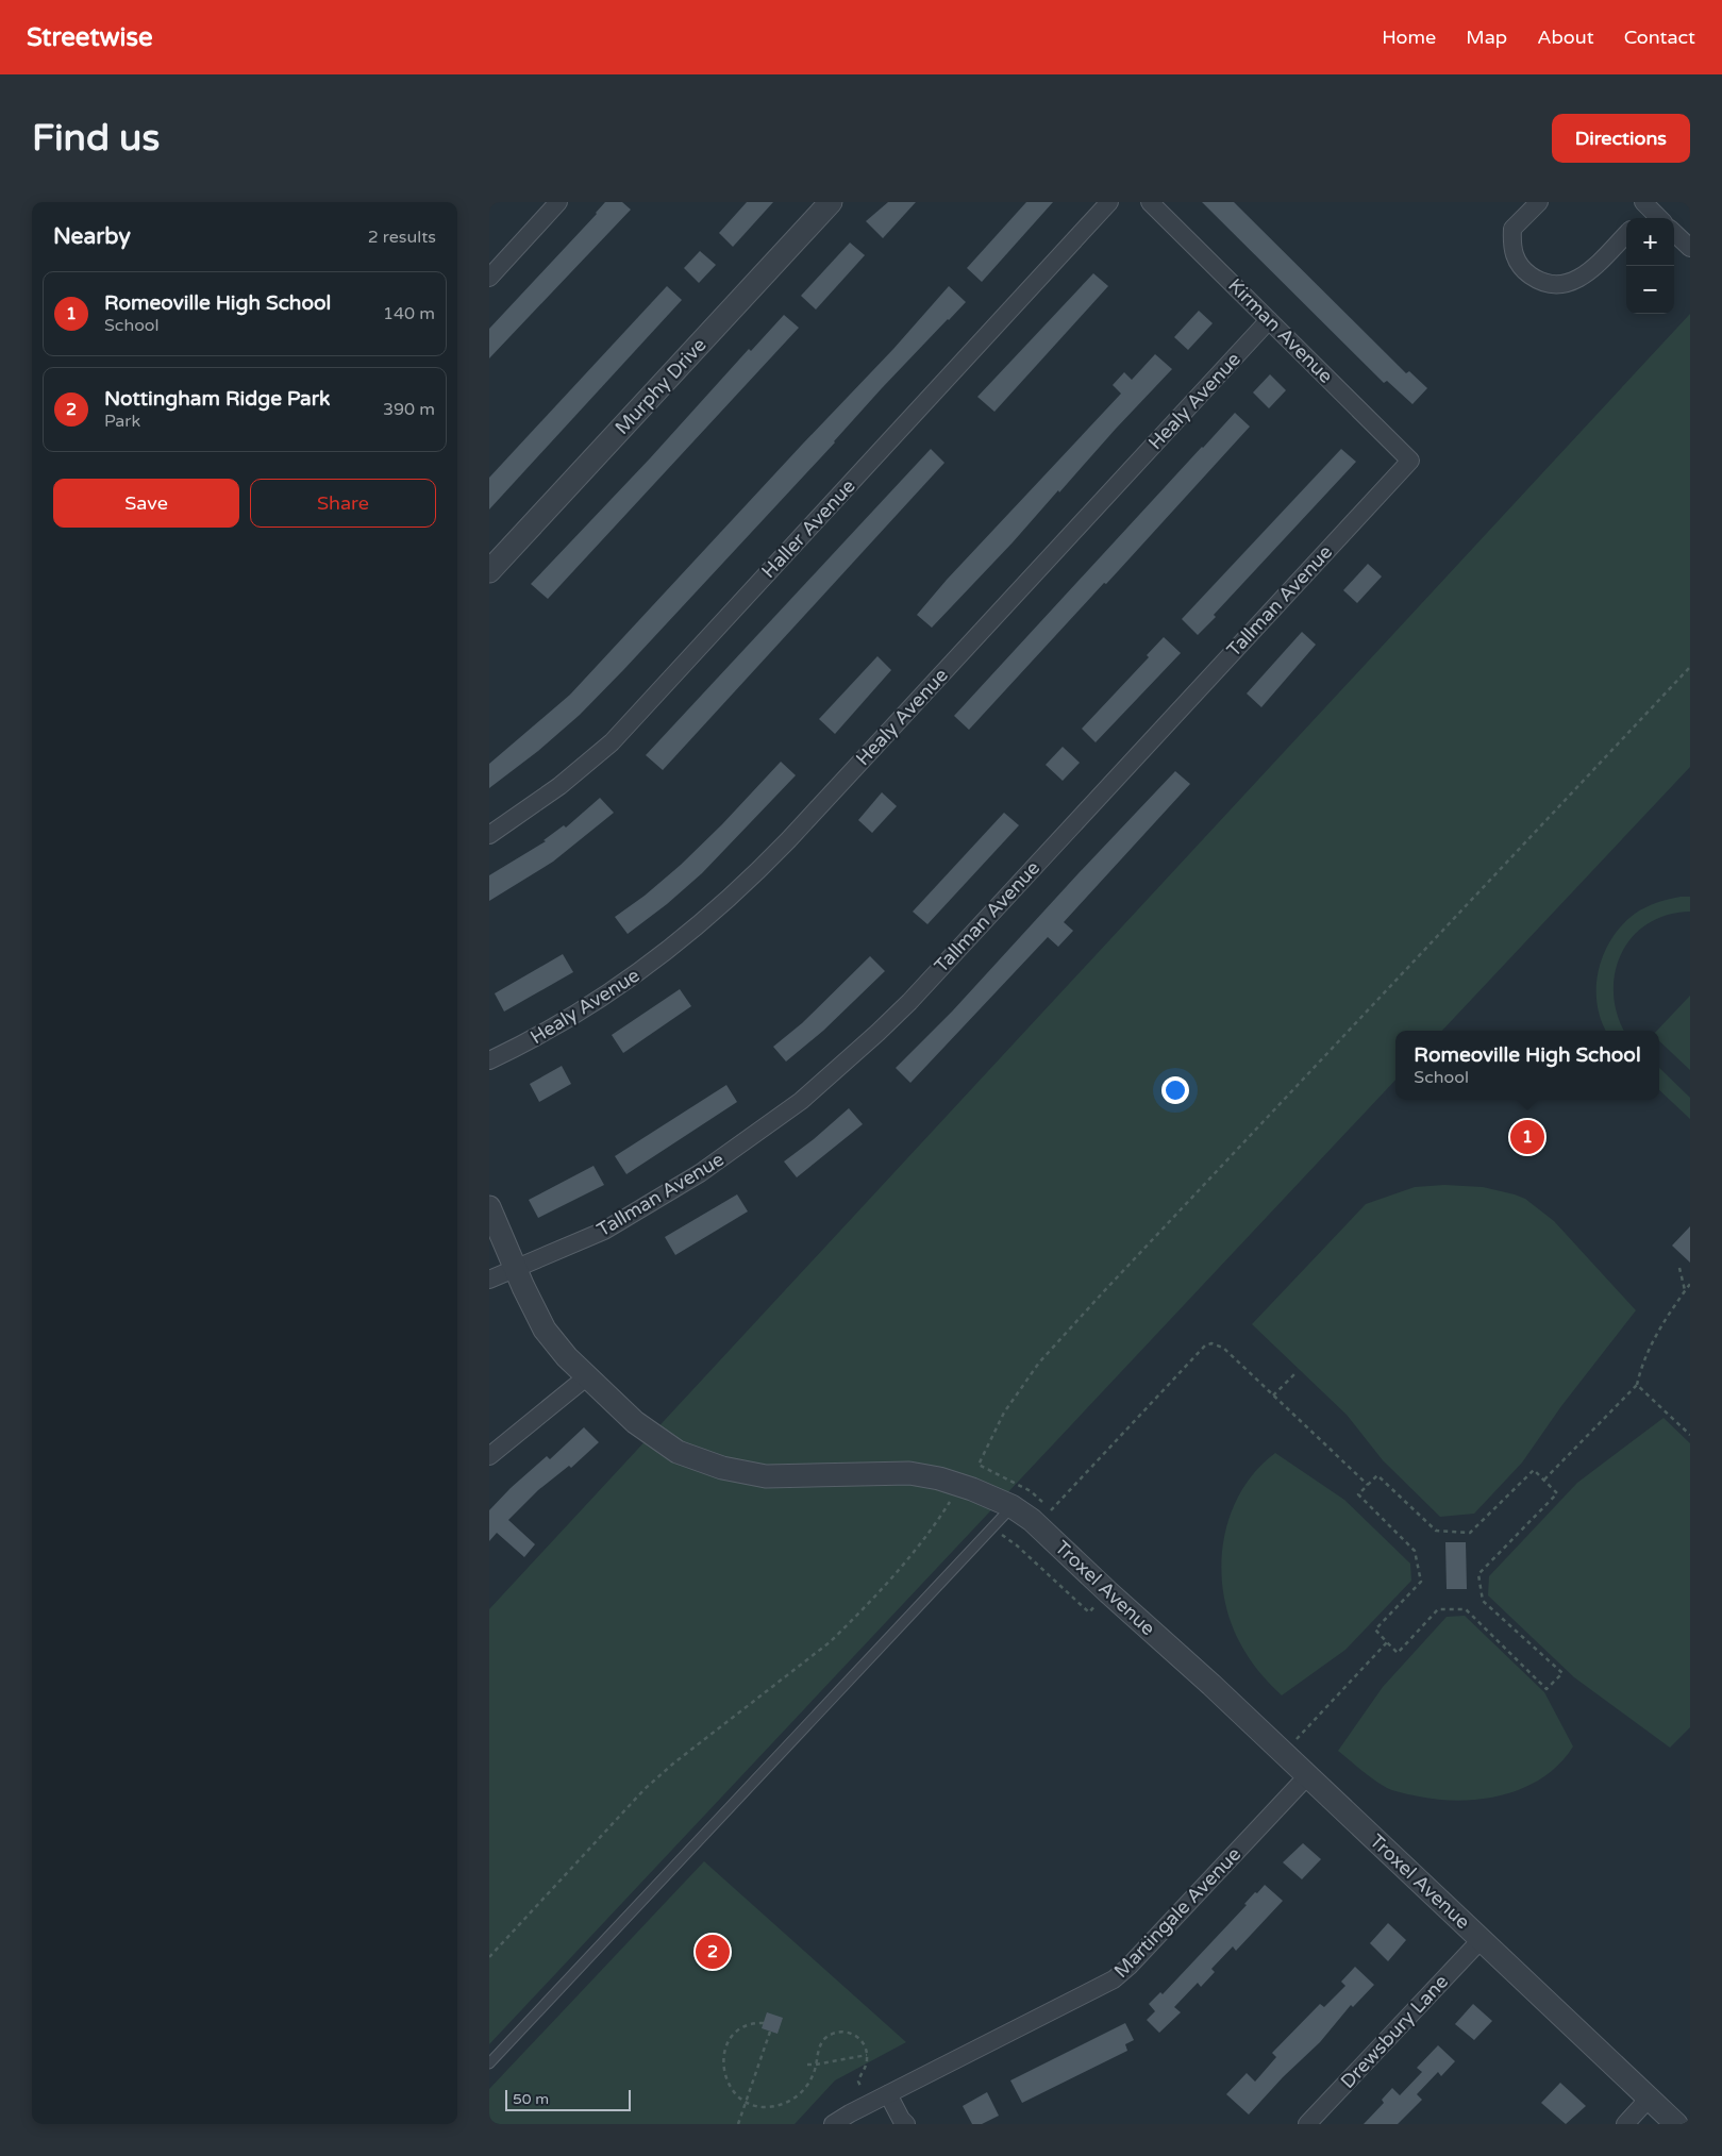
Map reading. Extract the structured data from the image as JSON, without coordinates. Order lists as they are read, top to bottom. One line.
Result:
{"streets":{"street":["Kirman Avenue","Murphy Drive","Healy Avenue","Haller Avenue","Tallman Avenue","Troxel Avenue","Martingale Avenue","Drewsbury Lane"]},"crossings":[["Kirman Avenue","Healy Avenue"],["Kirman Avenue","Tallman Avenue"],["Tallman Avenue","Troxel Avenue"],["Troxel Avenue","Martingale Avenue"],["Troxel Avenue","Drewsbury Lane"]],"scale_bar":"50 m","page":{"header":"Streetwise","nav":["Home","Map","About","Contact"],"buttons":["Directions",["Save","Share"]],"title":"Find us","heading":["Nearby","2 results"],"map_buttons":["+","−"],"list":[{"mark":"1","name":"Romeoville High School","note":"School","value":"140 m"},{"mark":"2","name":"Nottingham Ridge Park","note":"Park","value":"390 m"}],"popup":["Romeoville High School","School"],"pins":["1","2"],"scale":"50 m"}}
